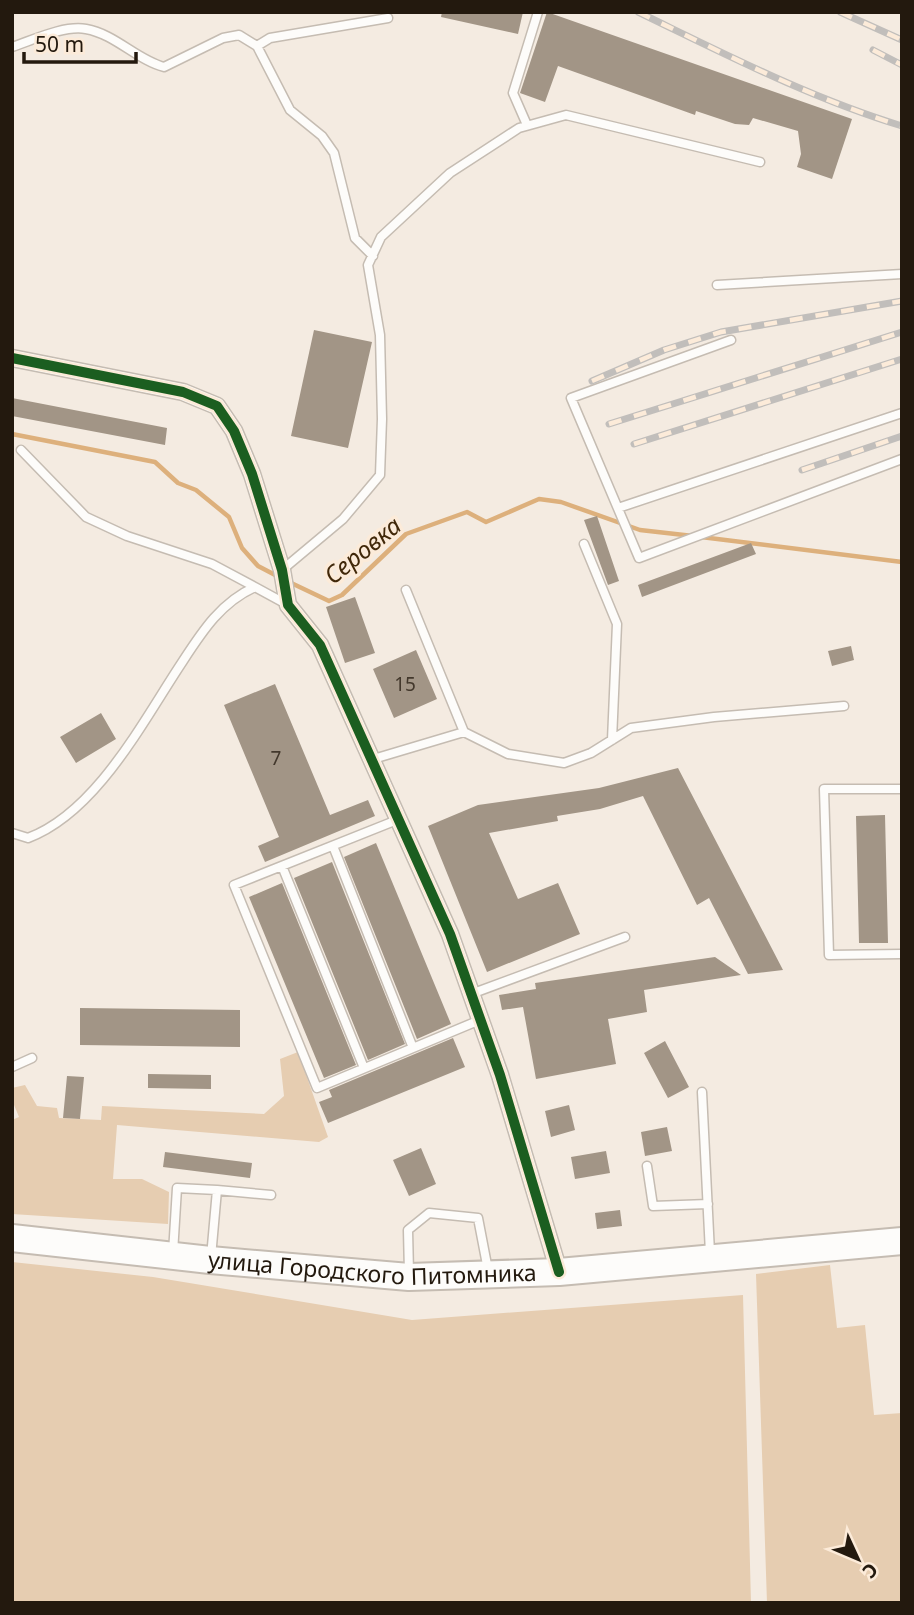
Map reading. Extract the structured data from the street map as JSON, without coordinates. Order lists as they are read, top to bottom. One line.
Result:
{"streets":{"main road":["улица Городского Питомника"]},"water":["Серовка"],"house_numbers":["15","7"],"scale_bar":"50 m","north":"bottom right"}
